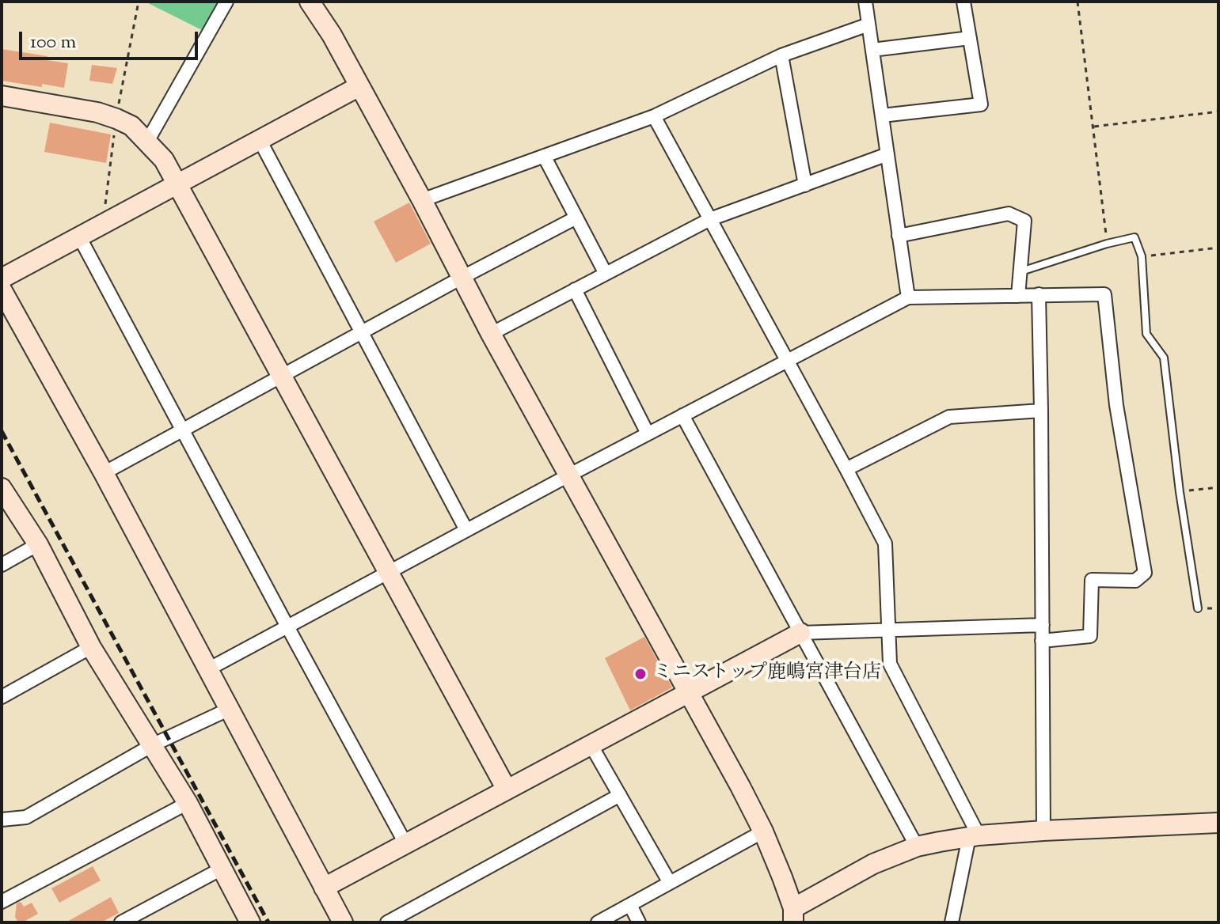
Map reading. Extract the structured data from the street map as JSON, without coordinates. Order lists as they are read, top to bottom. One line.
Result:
{"places":["ミニストップ鹿嶋宮津台店"],"scale_bar":"100 m"}
